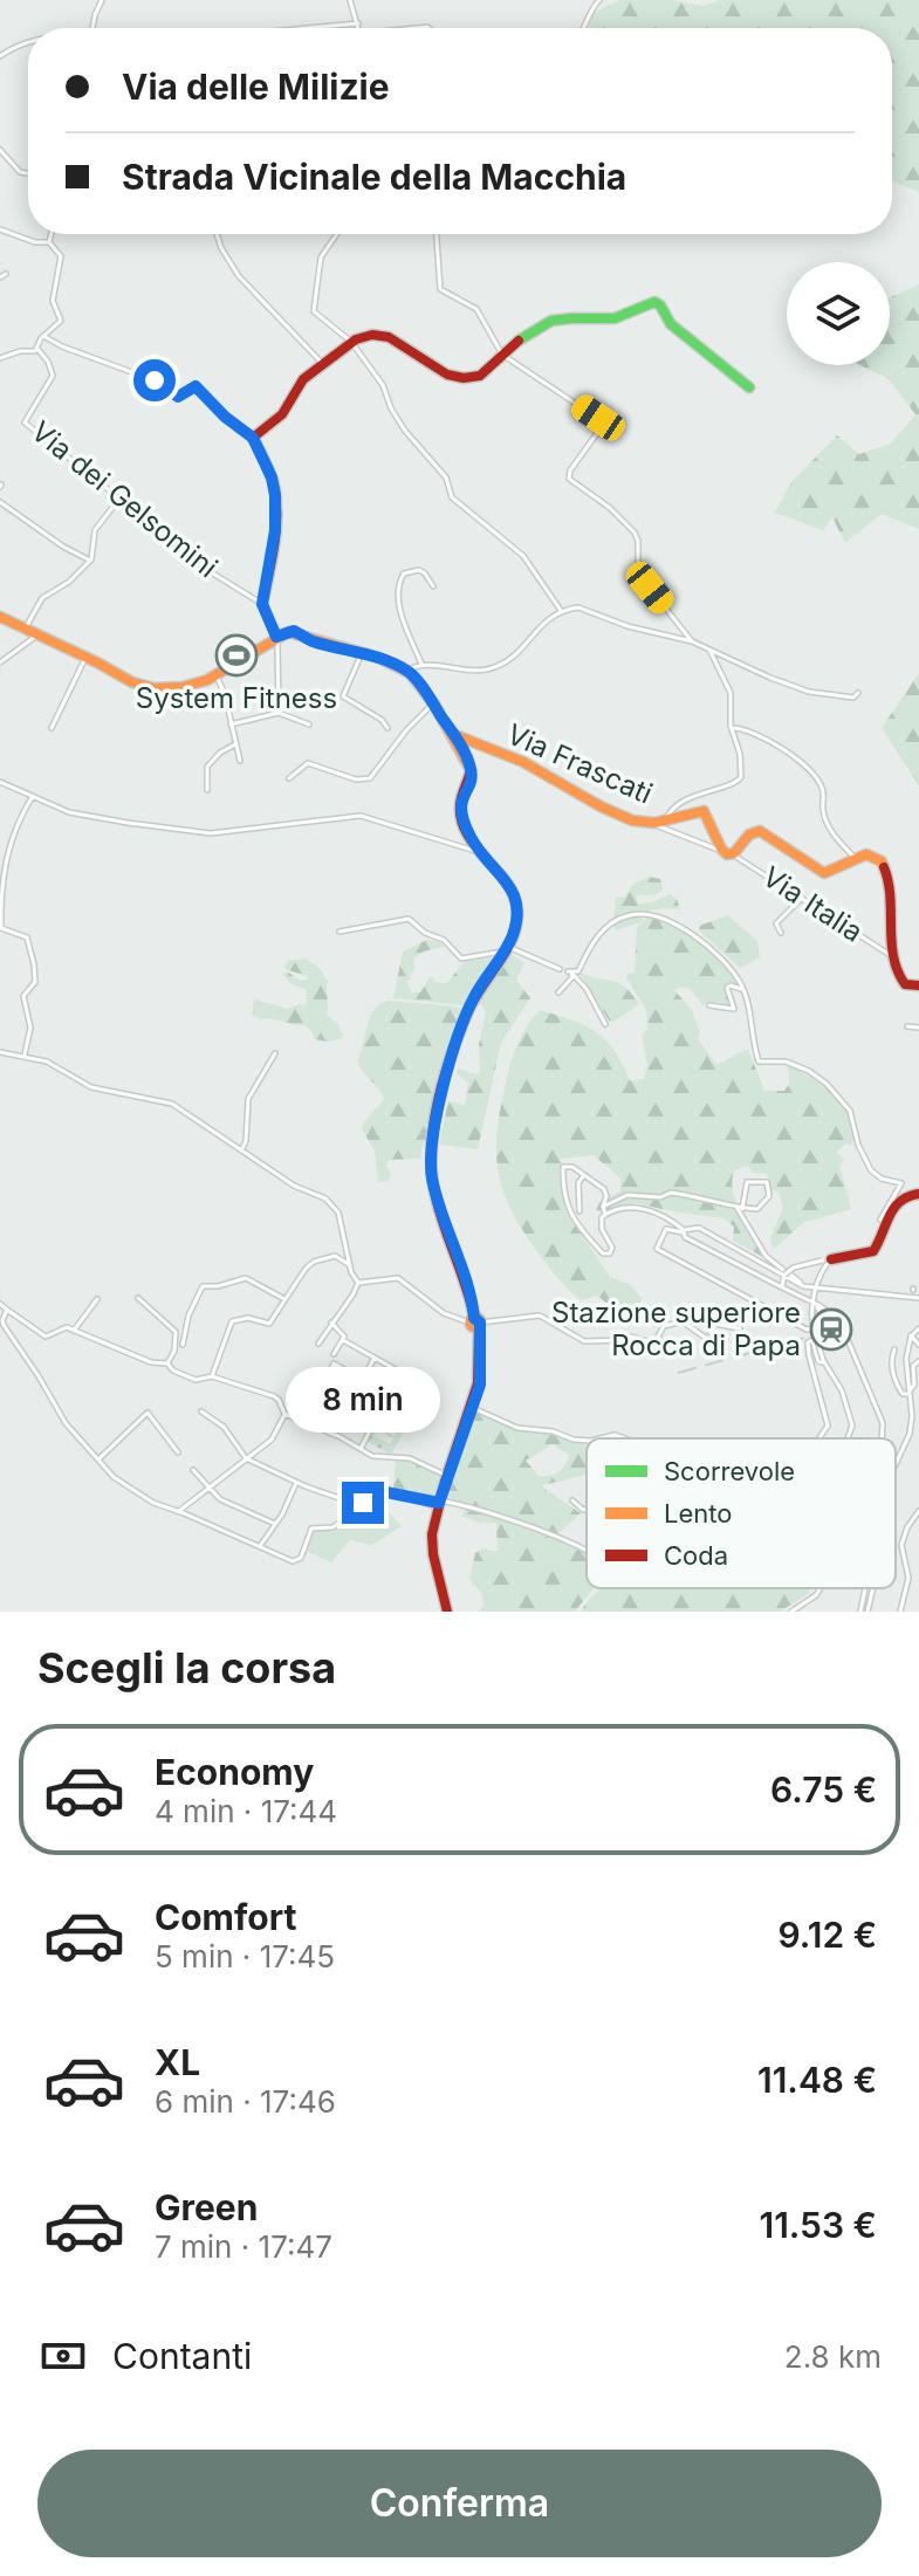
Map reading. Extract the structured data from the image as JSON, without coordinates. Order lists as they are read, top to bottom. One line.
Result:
{"streets":{"main road":["Via Frascati"],"street":["Via dei Gelsomini","Via Italia"]},"crossings":[["Via Frascati","Via Italia"]],"places":{"sports":["System Fitness"],"station":["Stazione superiore Rocca di Papa"]},"legend":["Scorrevole","Lento","Coda"],"page":{"banner":["Via delle Milizie","Strada Vicinale della Macchia"],"bubble":"8 min","heading":"Scegli la corsa","list":[{"name":"Economy","note":"4 min · 17:44","value":"6.75 €"},{"name":"Comfort","note":"5 min · 17:45","value":"9.12 €"},{"name":"XL","note":"6 min · 17:46","value":"11.48 €"},{"name":"Green","note":"7 min · 17:47","value":"11.53 €"}],"pay":["Contanti","2.8 km"],"buttons":"Conferma"}}
